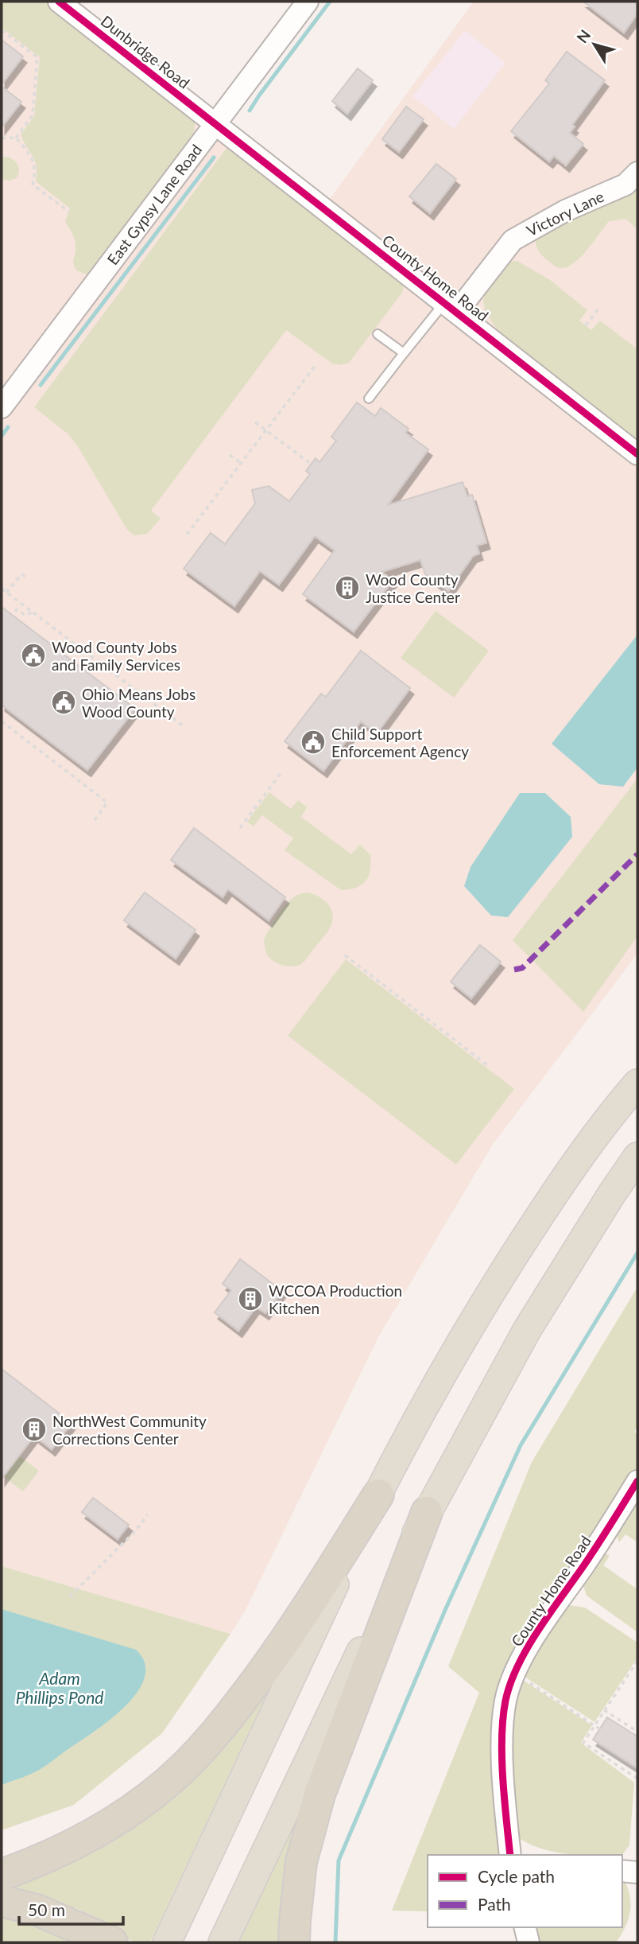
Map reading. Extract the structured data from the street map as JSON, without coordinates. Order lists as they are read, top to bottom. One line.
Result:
{"streets":{"street":["Dunbridge Road","East Gypsy Lane Road","Victory Lane","County Home Road"]},"crossings":[["Dunbridge Road","East Gypsy Lane Road"],["Dunbridge Road","County Home Road"],["East Gypsy Lane Road","County Home Road"],["Victory Lane","County Home Road"]],"water":["Adam Phillips Pond"],"places":{"building":["Wood County Justice Center","WCCOA Production Kitchen","NorthWest Community Corrections Center"],"public building":["Wood County Jobs and Family Services","Ohio Means Jobs Wood County","Child Support Enforcement Agency"]},"legend":["Cycle path","Path"],"scale_bar":"50 m","north":"top left"}
